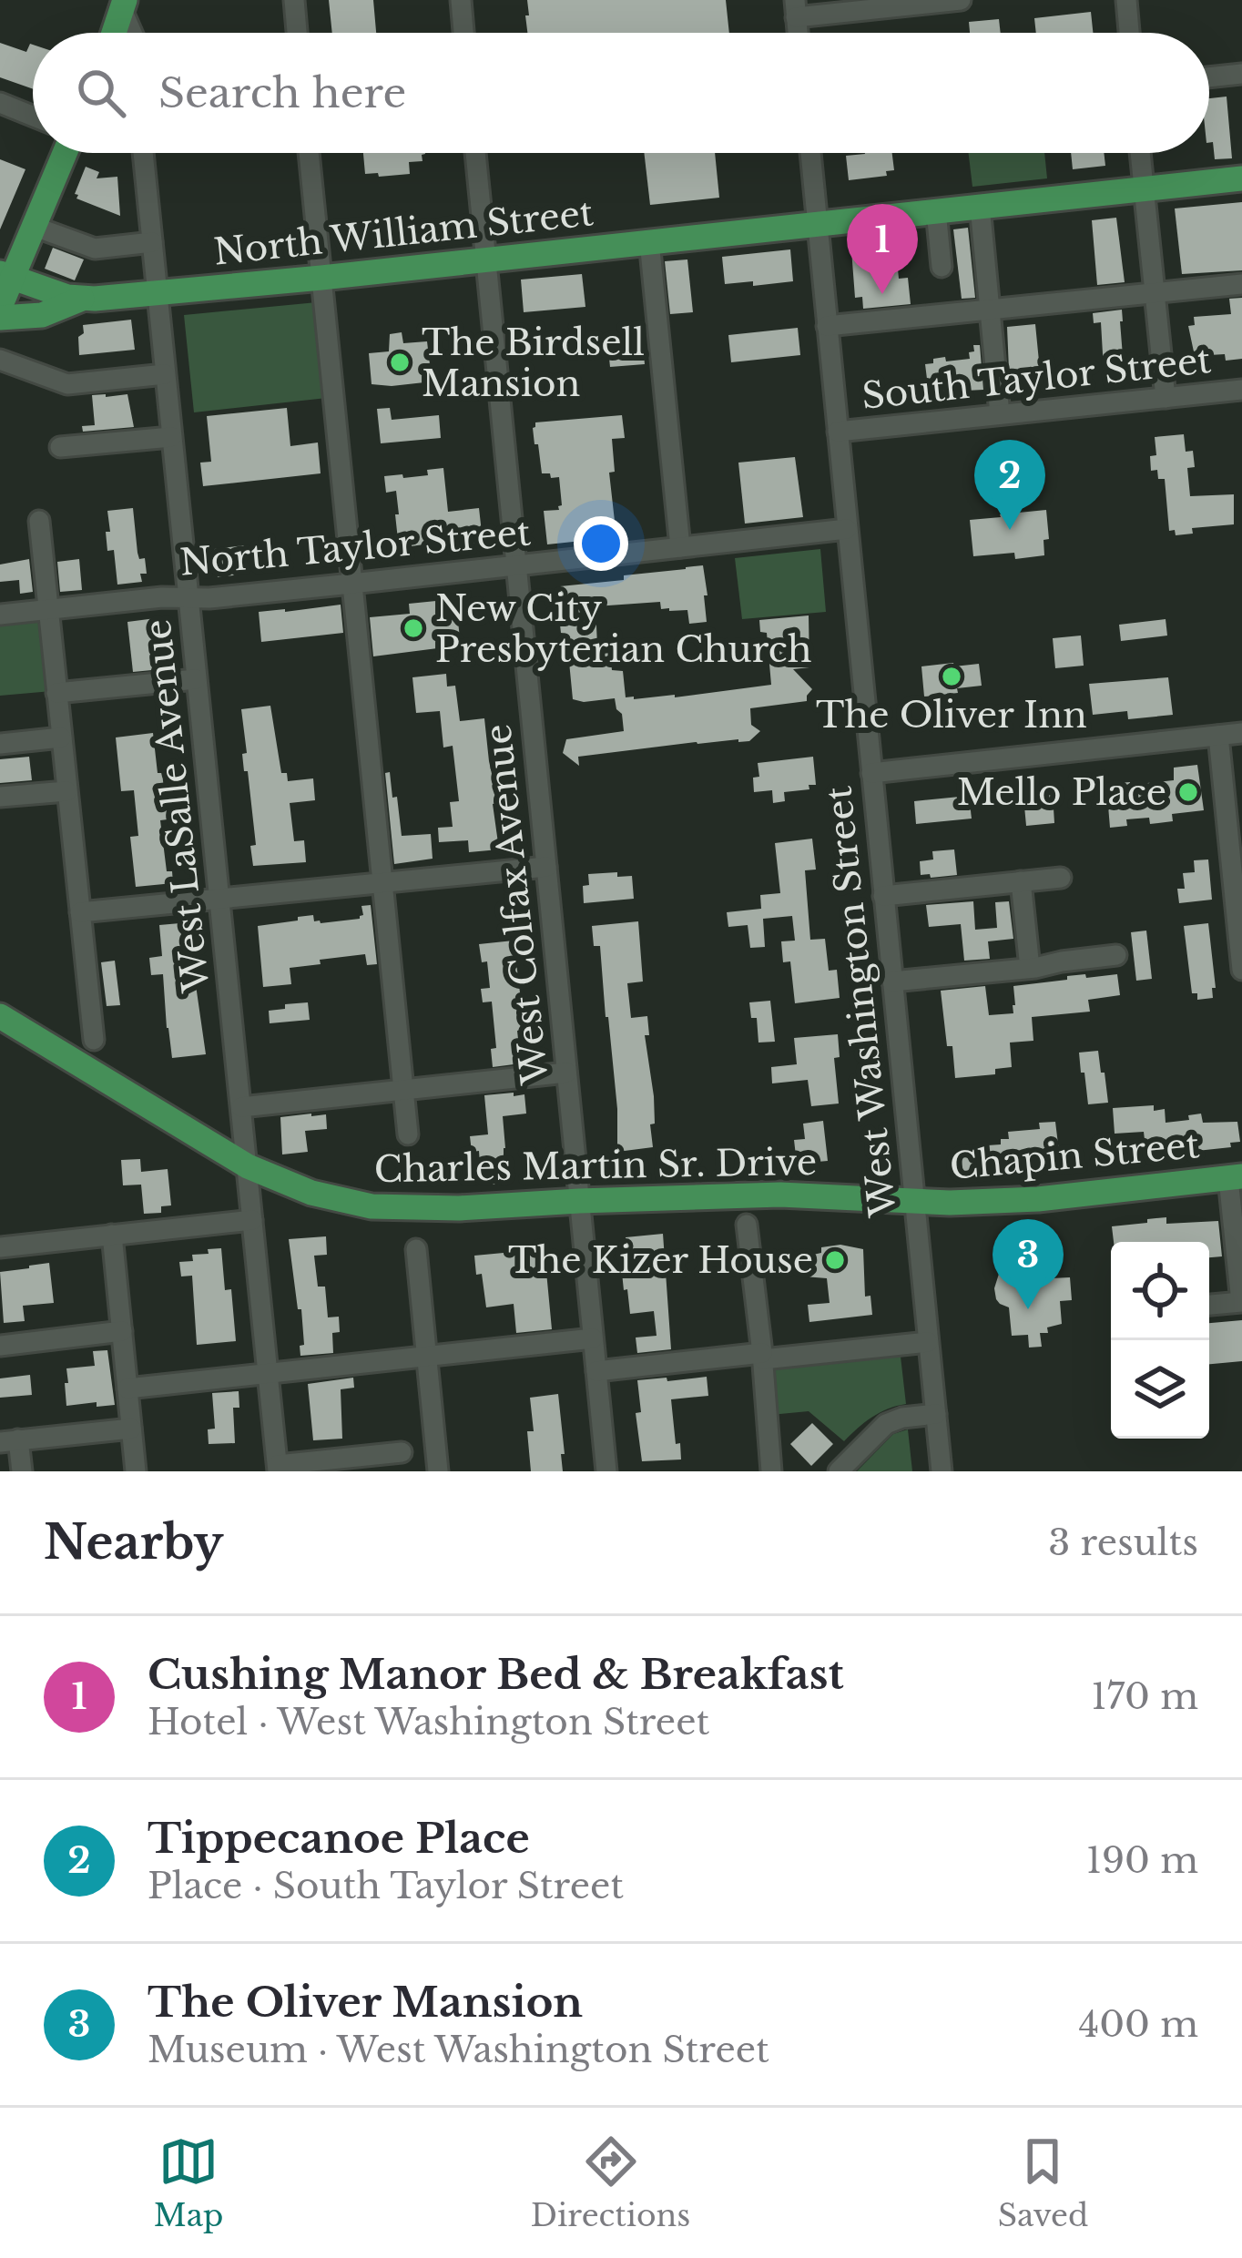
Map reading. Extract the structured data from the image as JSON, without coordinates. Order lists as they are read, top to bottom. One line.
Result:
{"streets":{"main road":["North William Street","Chapin Street","Charles Martin Sr. Drive"],"street":["South Taylor Street","North Taylor Street","West LaSalle Avenue","West Colfax Avenue","West Washington Street"]},"crossings":[["North William Street","West LaSalle Avenue"],["North William Street","West Colfax Avenue"],["North William Street","West Washington Street"],["South Taylor Street","West Washington Street"],["North Taylor Street","West LaSalle Avenue"],["North Taylor Street","West Colfax Avenue"],["North Taylor Street","West Washington Street"],["West LaSalle Avenue","Charles Martin Sr. Drive"],["West Colfax Avenue","Charles Martin Sr. Drive"],["West Washington Street","Chapin Street"],["West Washington Street","Charles Martin Sr. Drive"],["Chapin Street","Charles Martin Sr. Drive"]],"places":["The Birdsell Mansion","New City Presbyterian Church","The Oliver Inn","Mello Place","The Kizer House"],"page":{"search":"Search here","pins":["1","2","3"],"heading":["Nearby","3 results"],"list":[{"mark":"1","name":"Cushing Manor Bed & Breakfast","note":"Hotel · West Washington Street","value":"170 m"},{"mark":"2","name":"Tippecanoe Place","note":"Place · South Taylor Street","value":"190 m"},{"mark":"3","name":"The Oliver Mansion","note":"Museum · West Washington Street","value":"400 m"}],"nav":["Map","Directions","Saved"]}}
